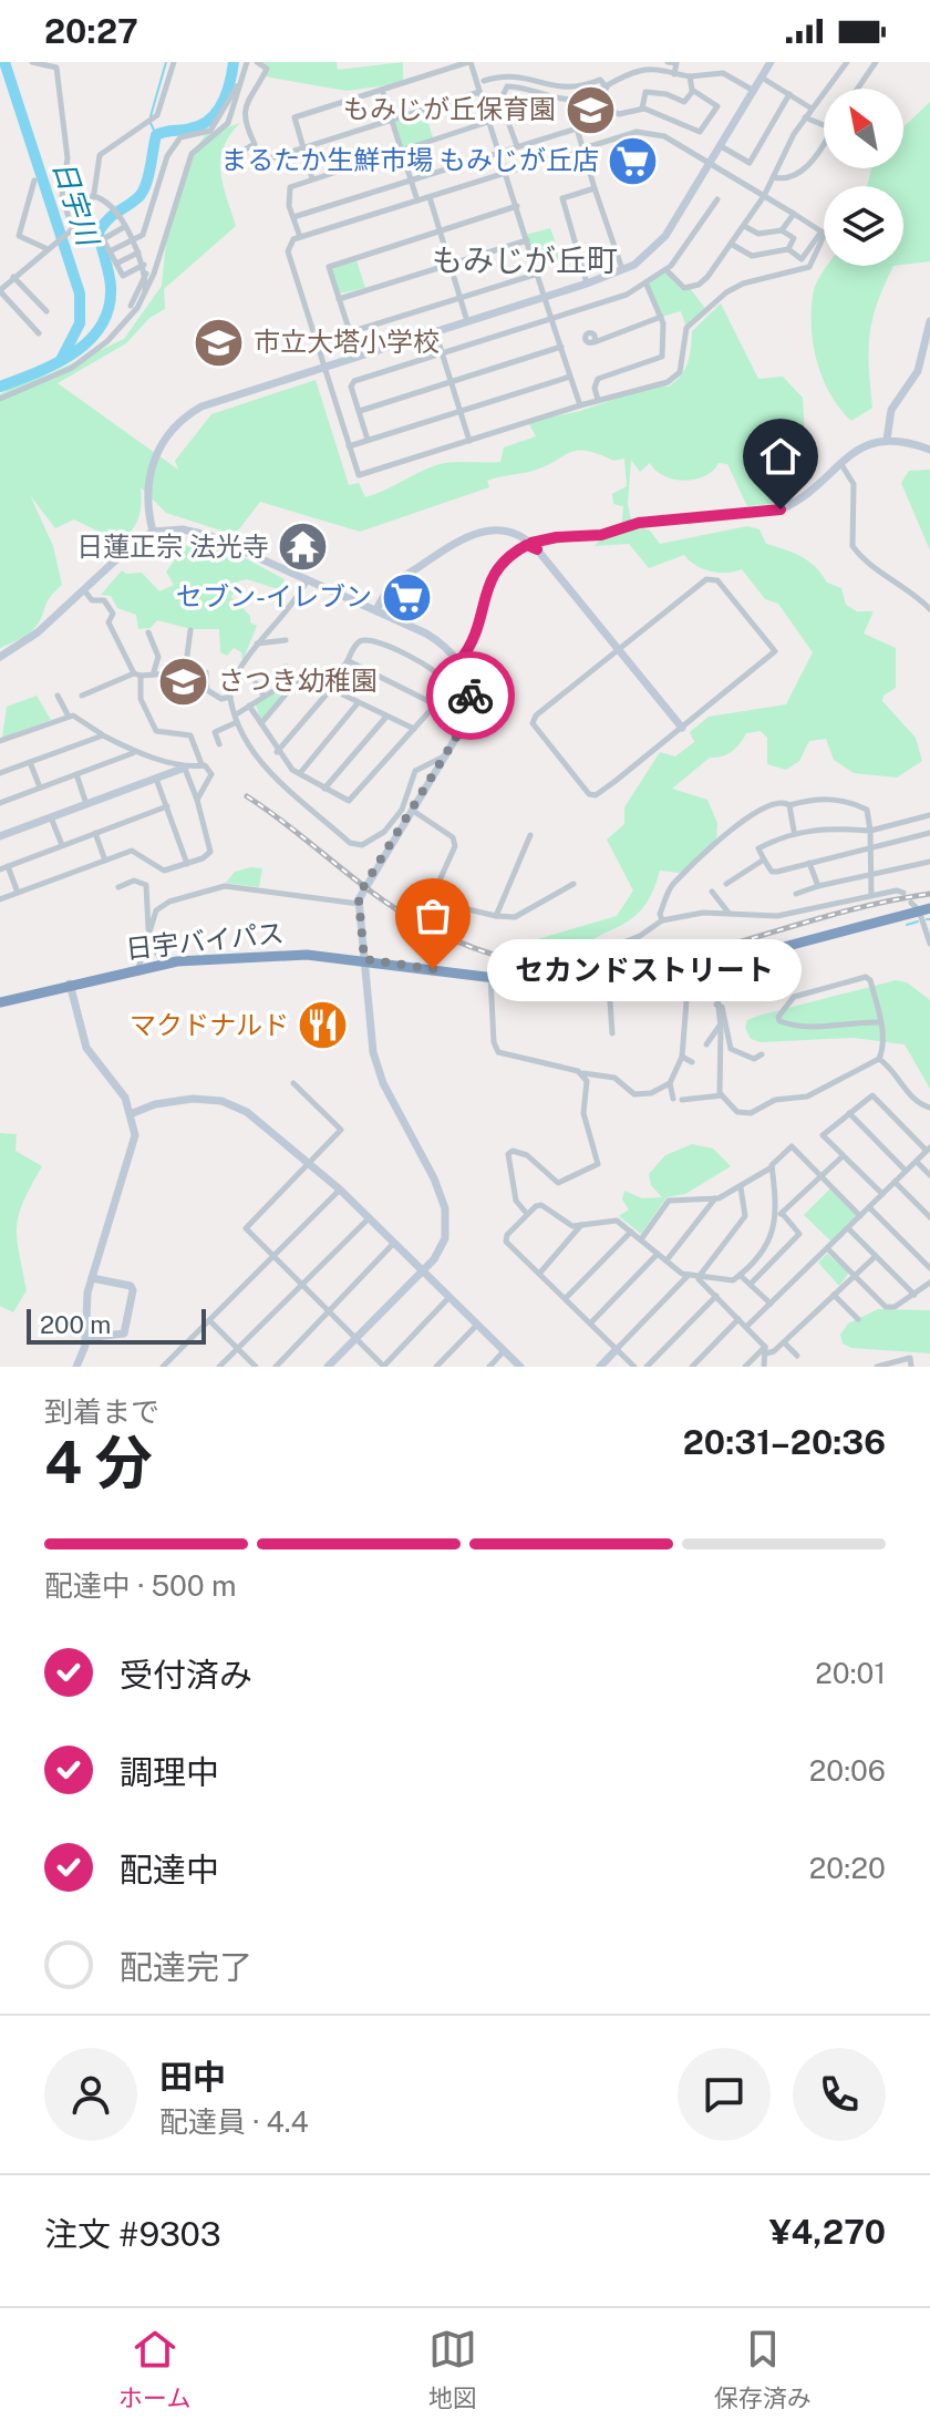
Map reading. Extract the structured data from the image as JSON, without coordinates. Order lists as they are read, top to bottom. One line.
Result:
{"streets":{"highway":["日宇バイパス"]},"districts":["もみじが丘町"],"water":["日宇川"],"places":{"school or university":["もみじが丘保育園","市立大塔小学校","さつき幼稚園"],"supermarket":["まるたか生鮮市場 もみじが丘店","セブン-イレブン"],"temple":["日蓮正宗 法光寺"],"other":["セカンドストリート"],"restaurant":["マクドナルド"]},"scale_bar":"200 m","north":"top left","page":{"status":"20:27","bubble":"セカンドストリート","scale":"200 m","heading":["4 分","到着まで","20:31–20:36"],"panel":["田中","配達員 · 4.4","注文 #9303","¥4,270"],"bar":"配達中 · 500 m","list":[["受付済み","20:01"],["調理中","20:06"],["配達中","20:20"],"配達完了"],"tabs":["ホーム","地図","保存済み"]}}
